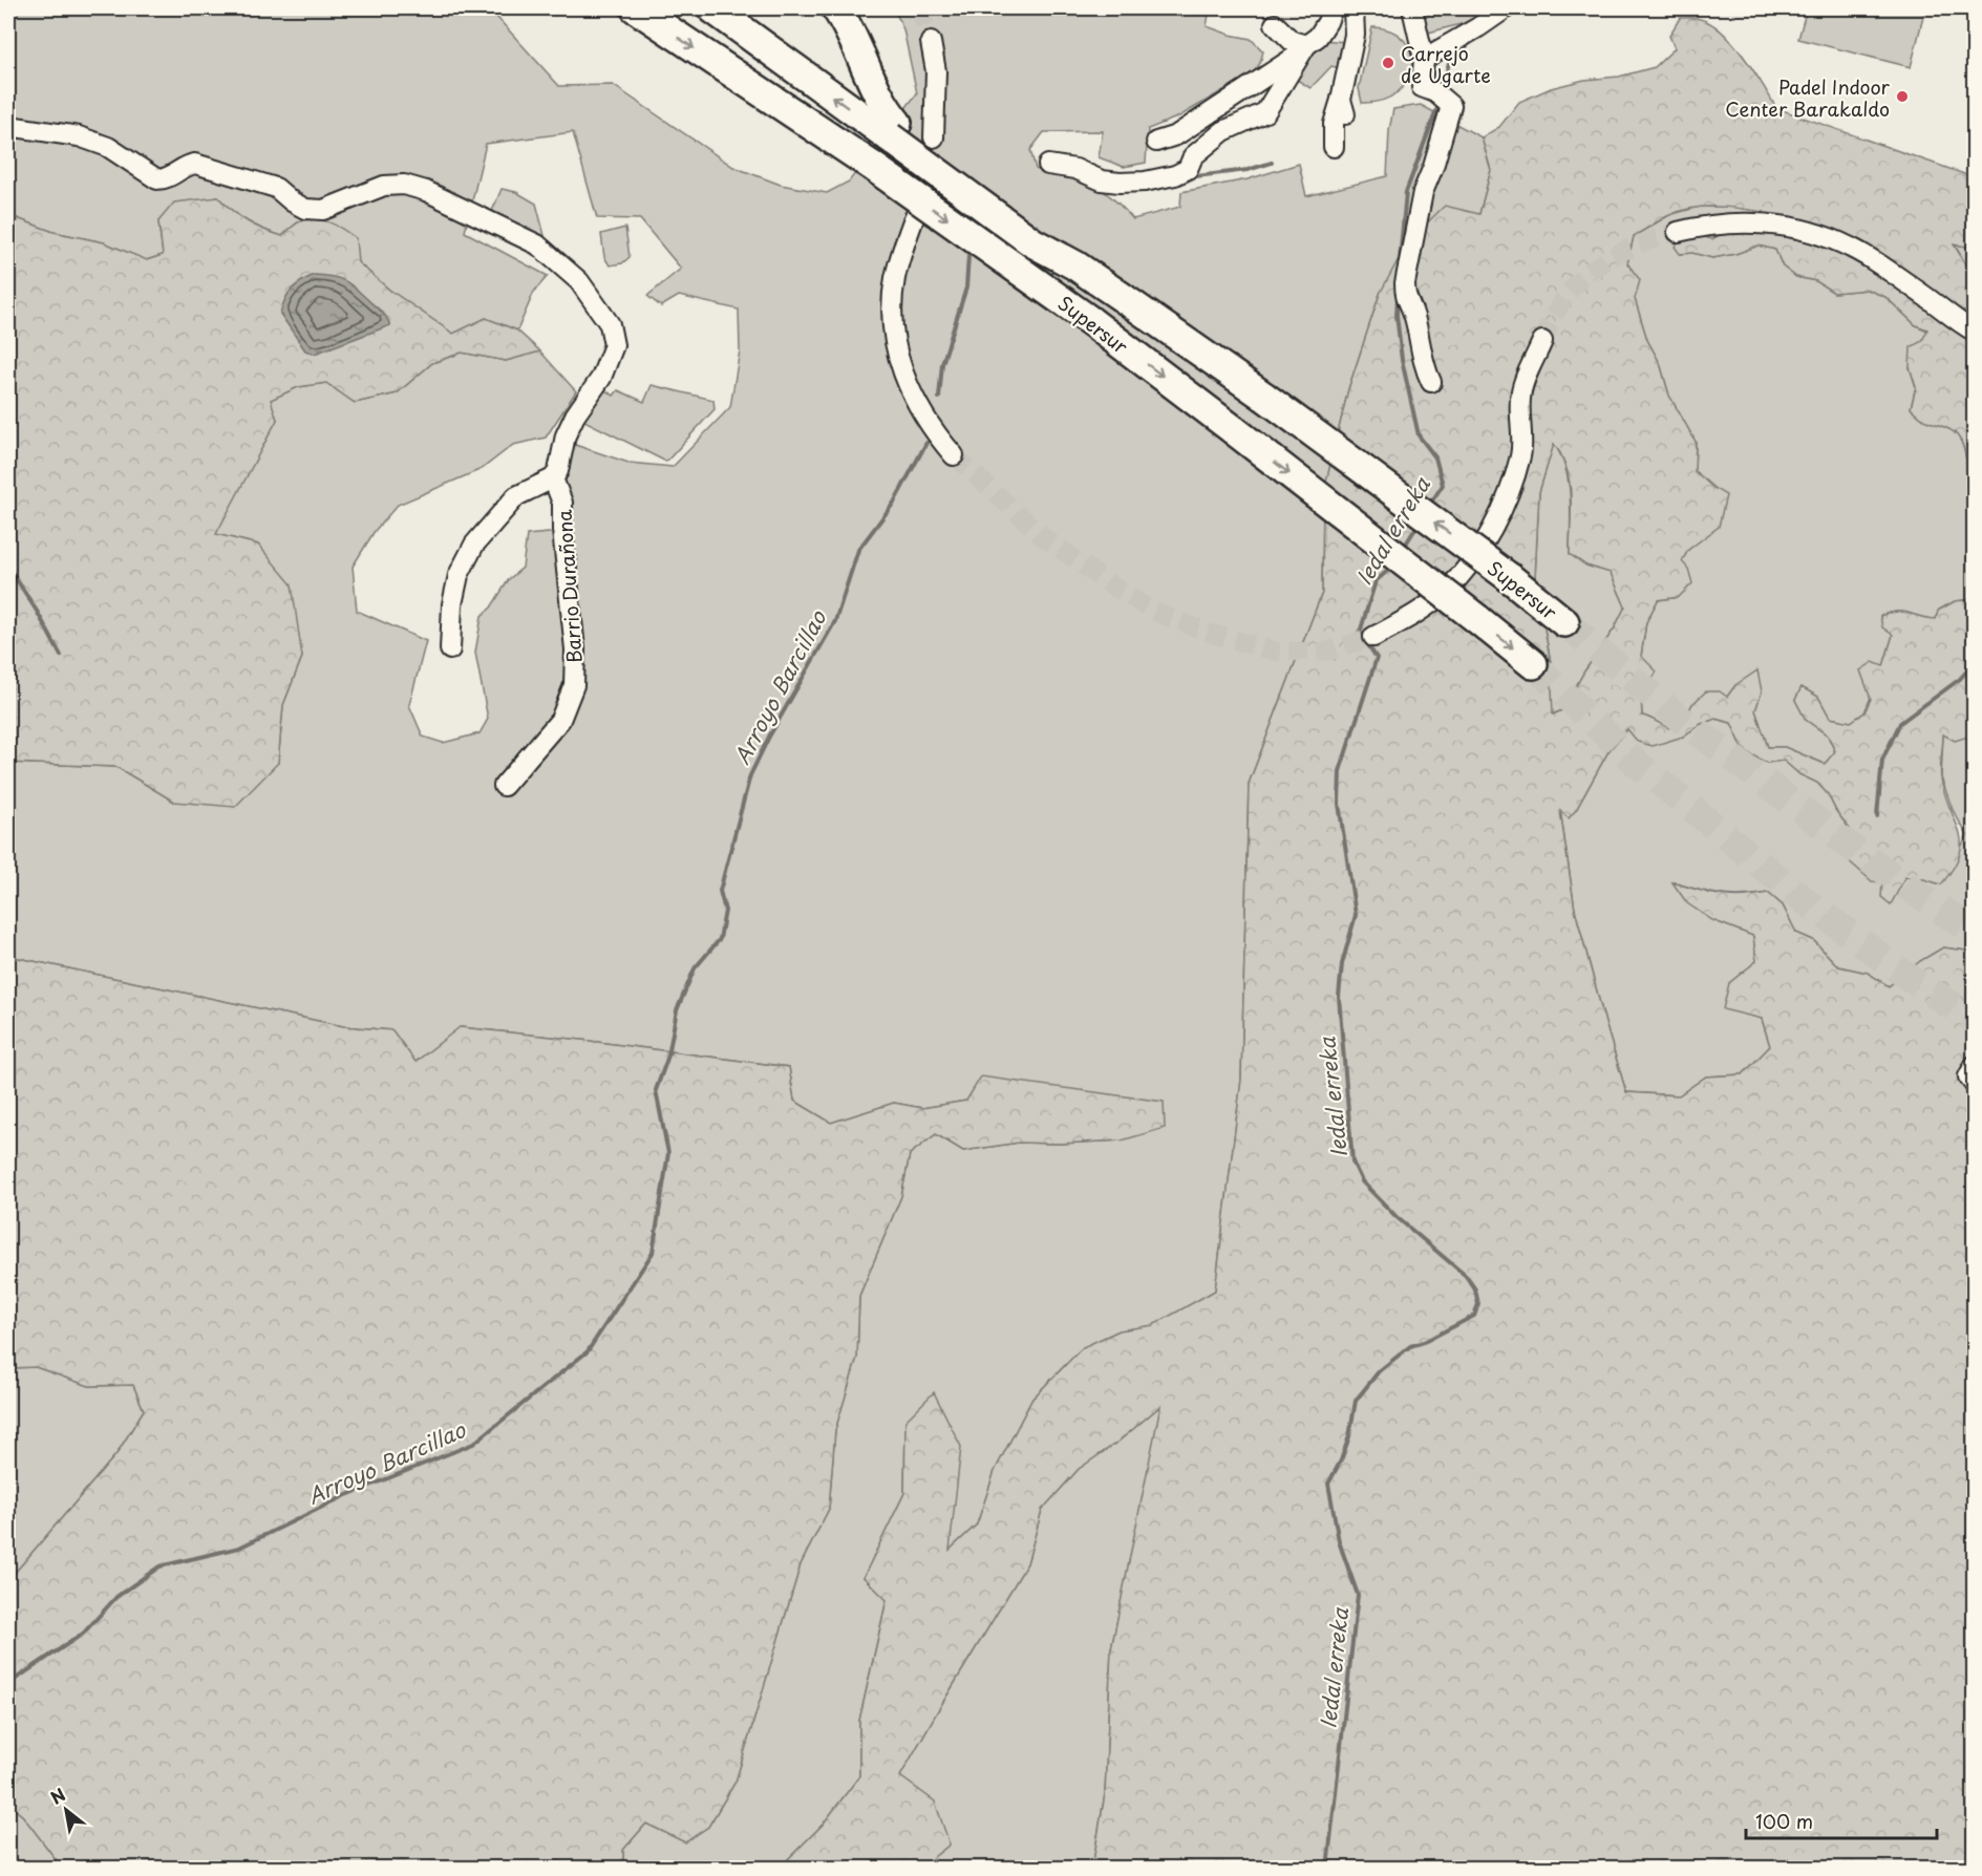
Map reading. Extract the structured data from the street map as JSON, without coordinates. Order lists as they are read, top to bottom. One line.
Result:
{"streets":{"highway":["Supersur"],"street":["Barrio Durañona"]},"water":["Iedal erreka","Arroyo Barcillao"],"places":["Carrejo de Ugarte","Padel Indoor Center Barakaldo"],"scale_bar":"100 m","north":"top left"}
